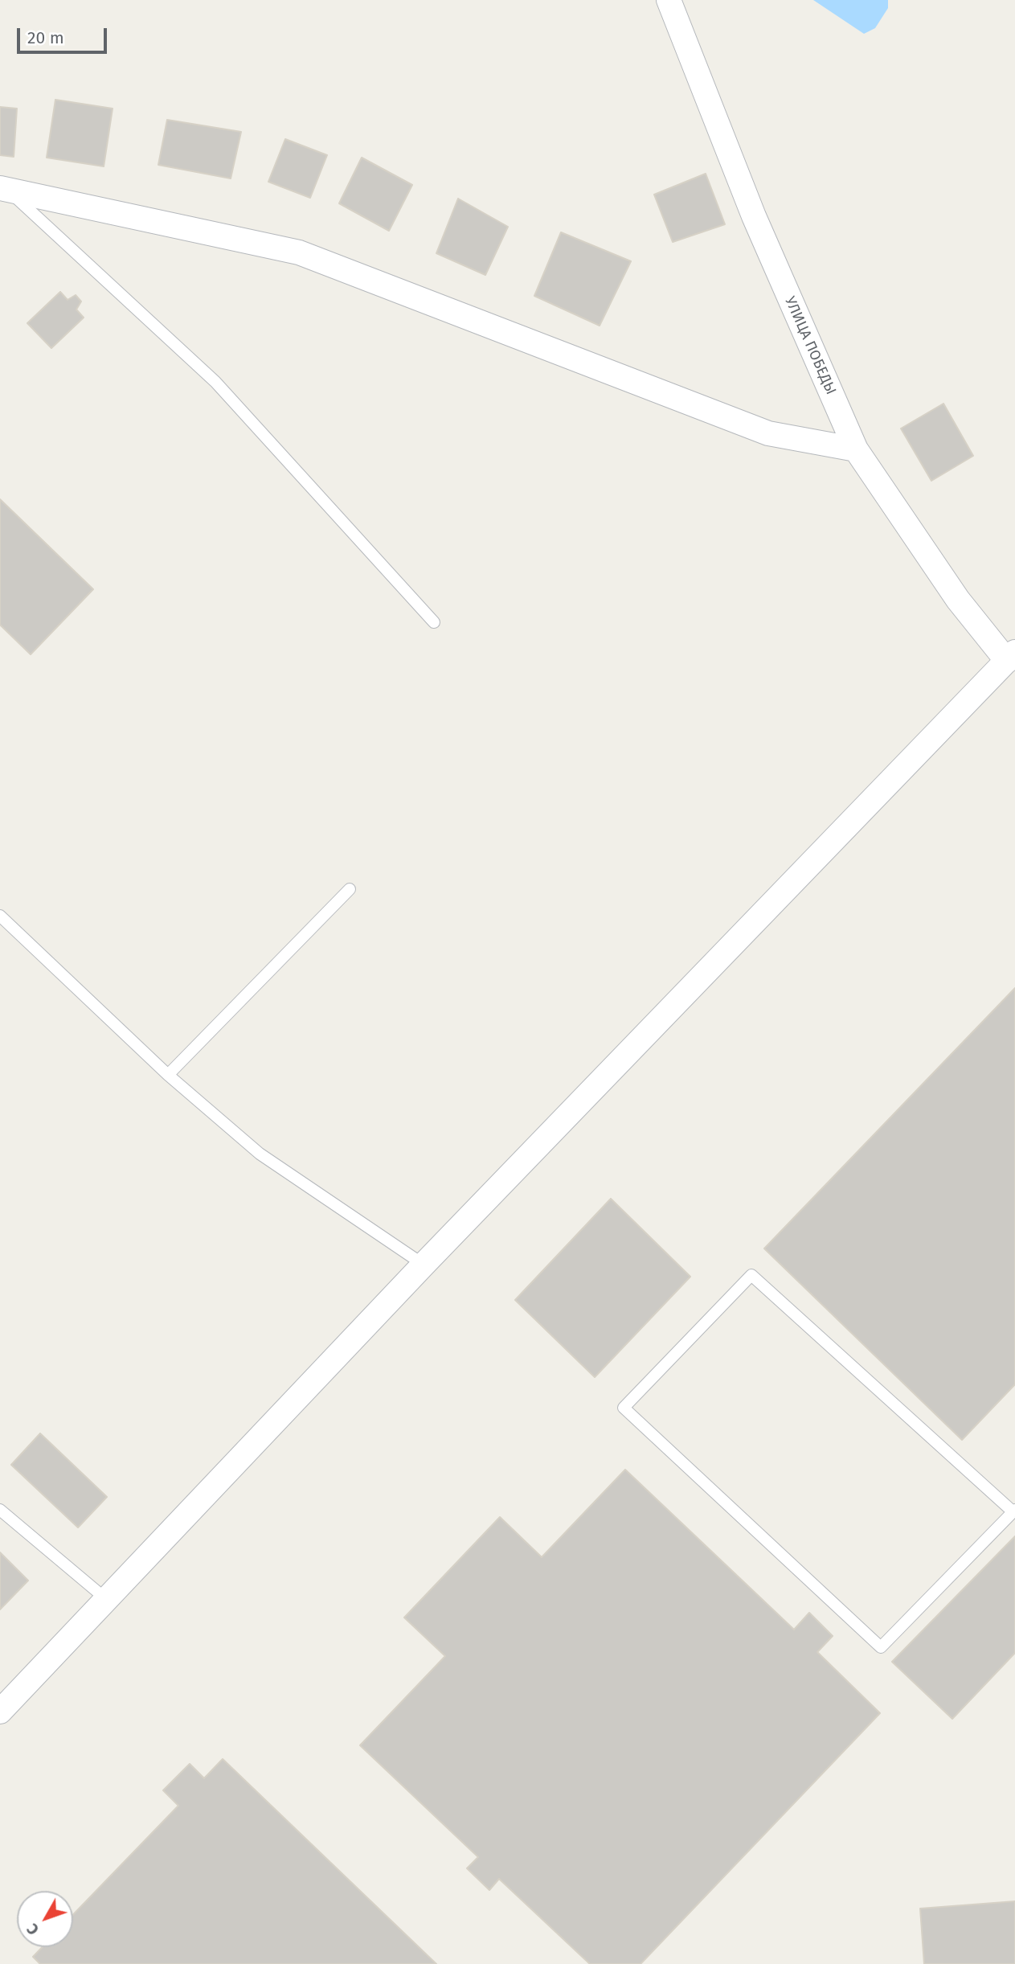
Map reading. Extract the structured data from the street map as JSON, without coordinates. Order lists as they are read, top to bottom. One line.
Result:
{"streets":{"street":["УЛИЦА ПОБЕДЫ"]},"scale_bar":"20 m","north":"bottom left"}
